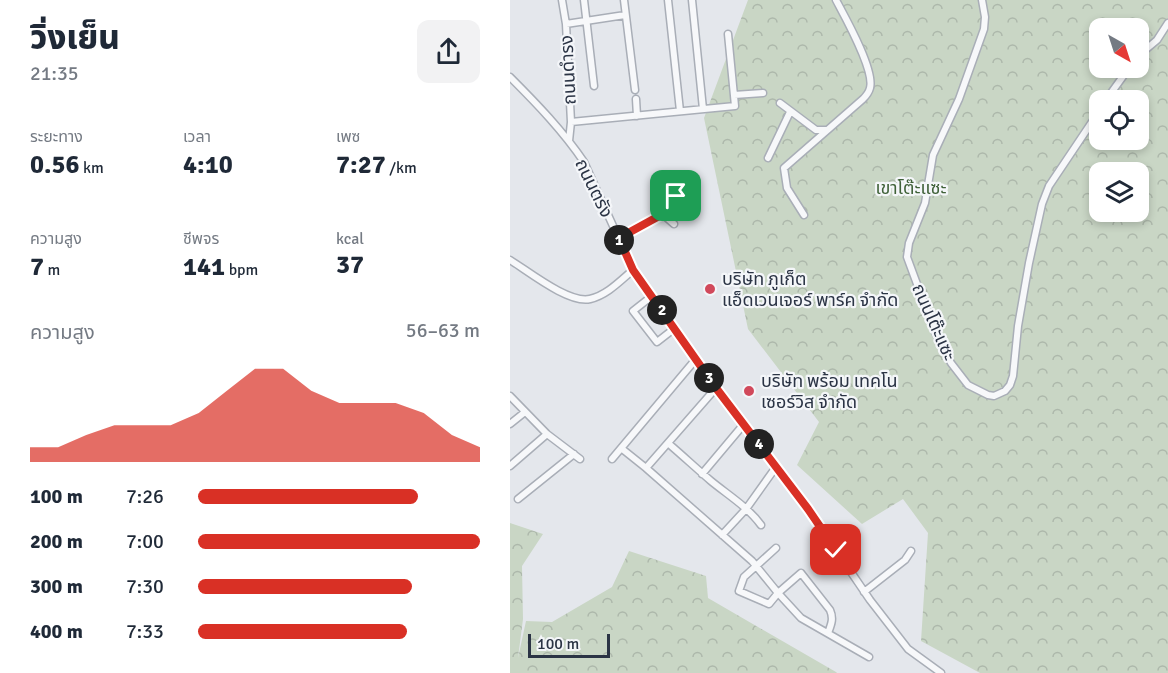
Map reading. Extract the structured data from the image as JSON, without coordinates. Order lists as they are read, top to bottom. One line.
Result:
{"streets":{"street":["ถนนดำรง","ถนนตรัง","ถนนโต๊ะแซะ"]},"crossings":[["ถนนดำรง","ถนนตรัง"]],"parks":["เขาโต๊ะแซะ"],"places":["บริษัท ภูเก็ต แอ็ดเวนเจอร์ พาร์ค จำกัด","บริษัท พร้อม เทคโน เซอร์วิส จำกัด"],"scale_bar":"100 m","north":"bottom right","page":{"heading":["วิ่งเย็น","21:35"],"stats":[["ระยะทาง","0.56 km"],["เวลา","4:10"],["เพซ","7:27 /km"],["ความสูง","7 m"],["ชีพจร","141 bpm"],["kcal","37"]],"pins":["1","2","3","4"],"chart":["ความสูง","56–63 m"],"list":[{"name":"100 m","note":"7:26"},{"name":"200 m","note":"7:00"},{"name":"300 m","note":"7:30"},{"name":"400 m","note":"7:33"}],"scale":"100 m"}}
